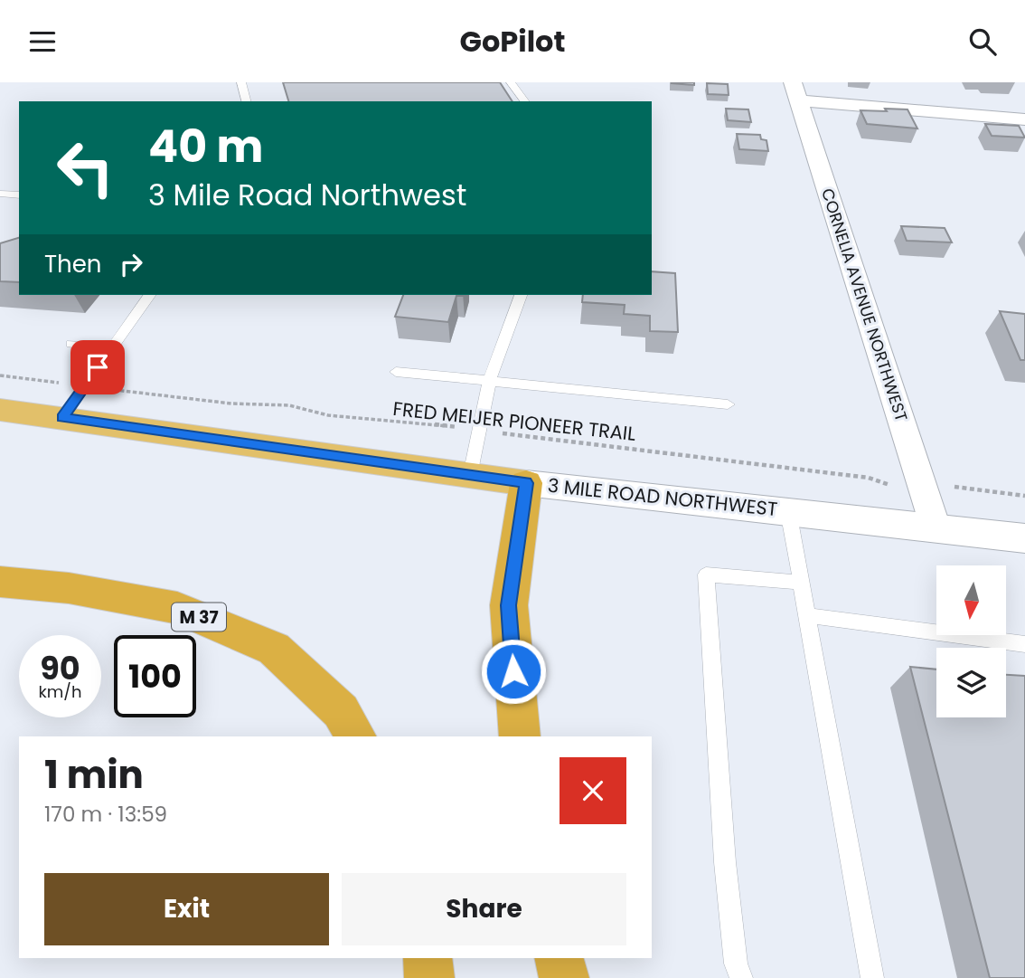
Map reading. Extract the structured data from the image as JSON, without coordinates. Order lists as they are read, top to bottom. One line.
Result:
{"streets":{"highway":["3 MILE ROAD NORTHWEST","M 37"],"street":["CORNELIA AVENUE NORTHWEST"],"path":["FRED MEIJER PIONEER TRAIL"]},"crossings":[["CORNELIA AVENUE NORTHWEST","FRED MEIJER PIONEER TRAIL"],["CORNELIA AVENUE NORTHWEST","3 MILE ROAD NORTHWEST"]],"north":"bottom","page":{"header":"GoPilot","turn":["40 m","3 Mile Road Northwest"],"then":"Then","speed":"90 km/h","limit":"100","heading":["1 min","170 m · 13:59"],"buttons":["Exit","Share"]}}
